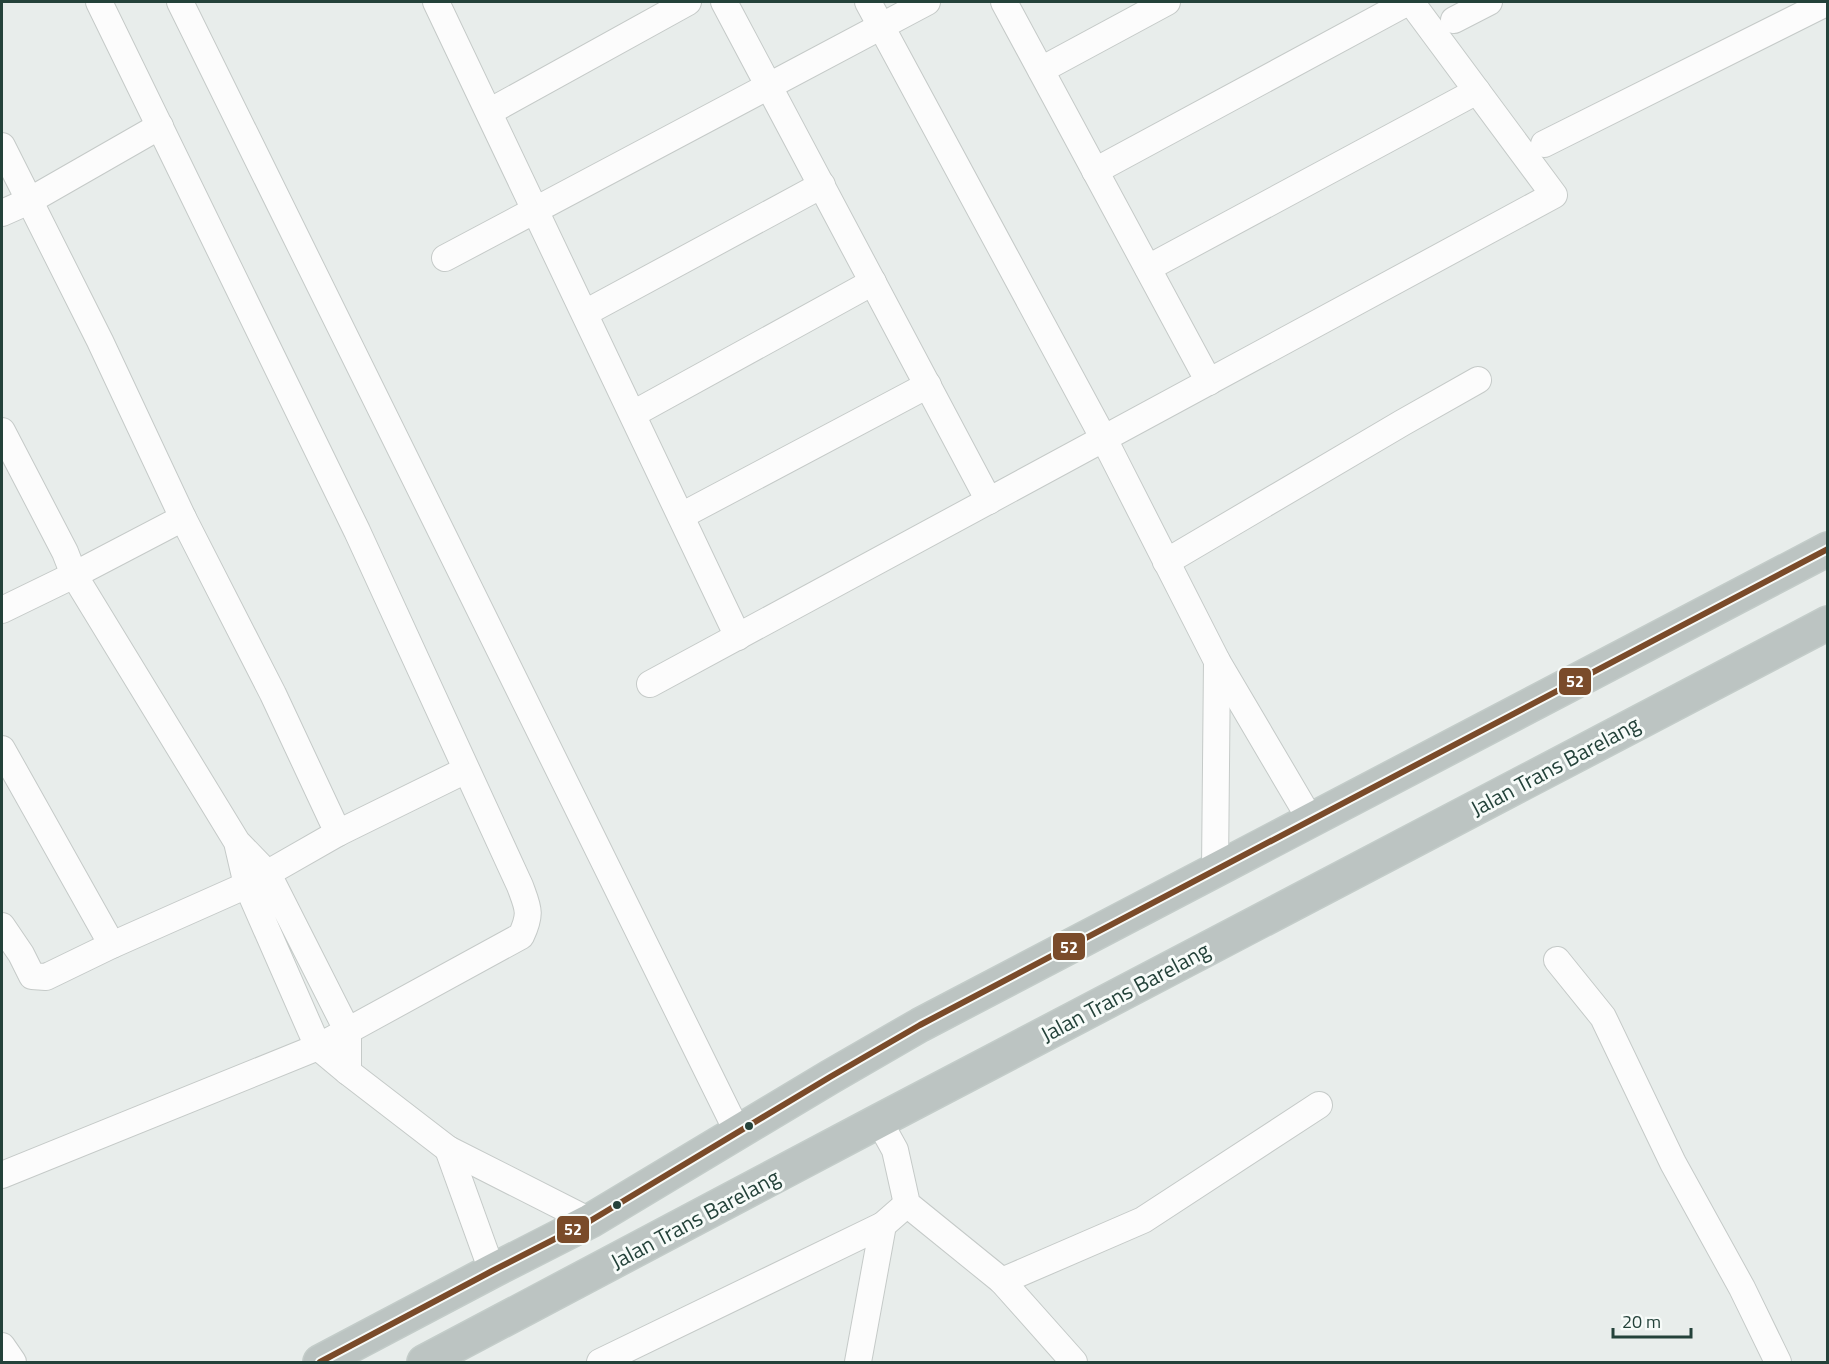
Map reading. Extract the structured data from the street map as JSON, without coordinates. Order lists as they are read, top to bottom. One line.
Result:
{"streets":{"highway":["Jalan Trans Barelang"]},"lines":["transit line 52"],"scale_bar":"20 m"}
